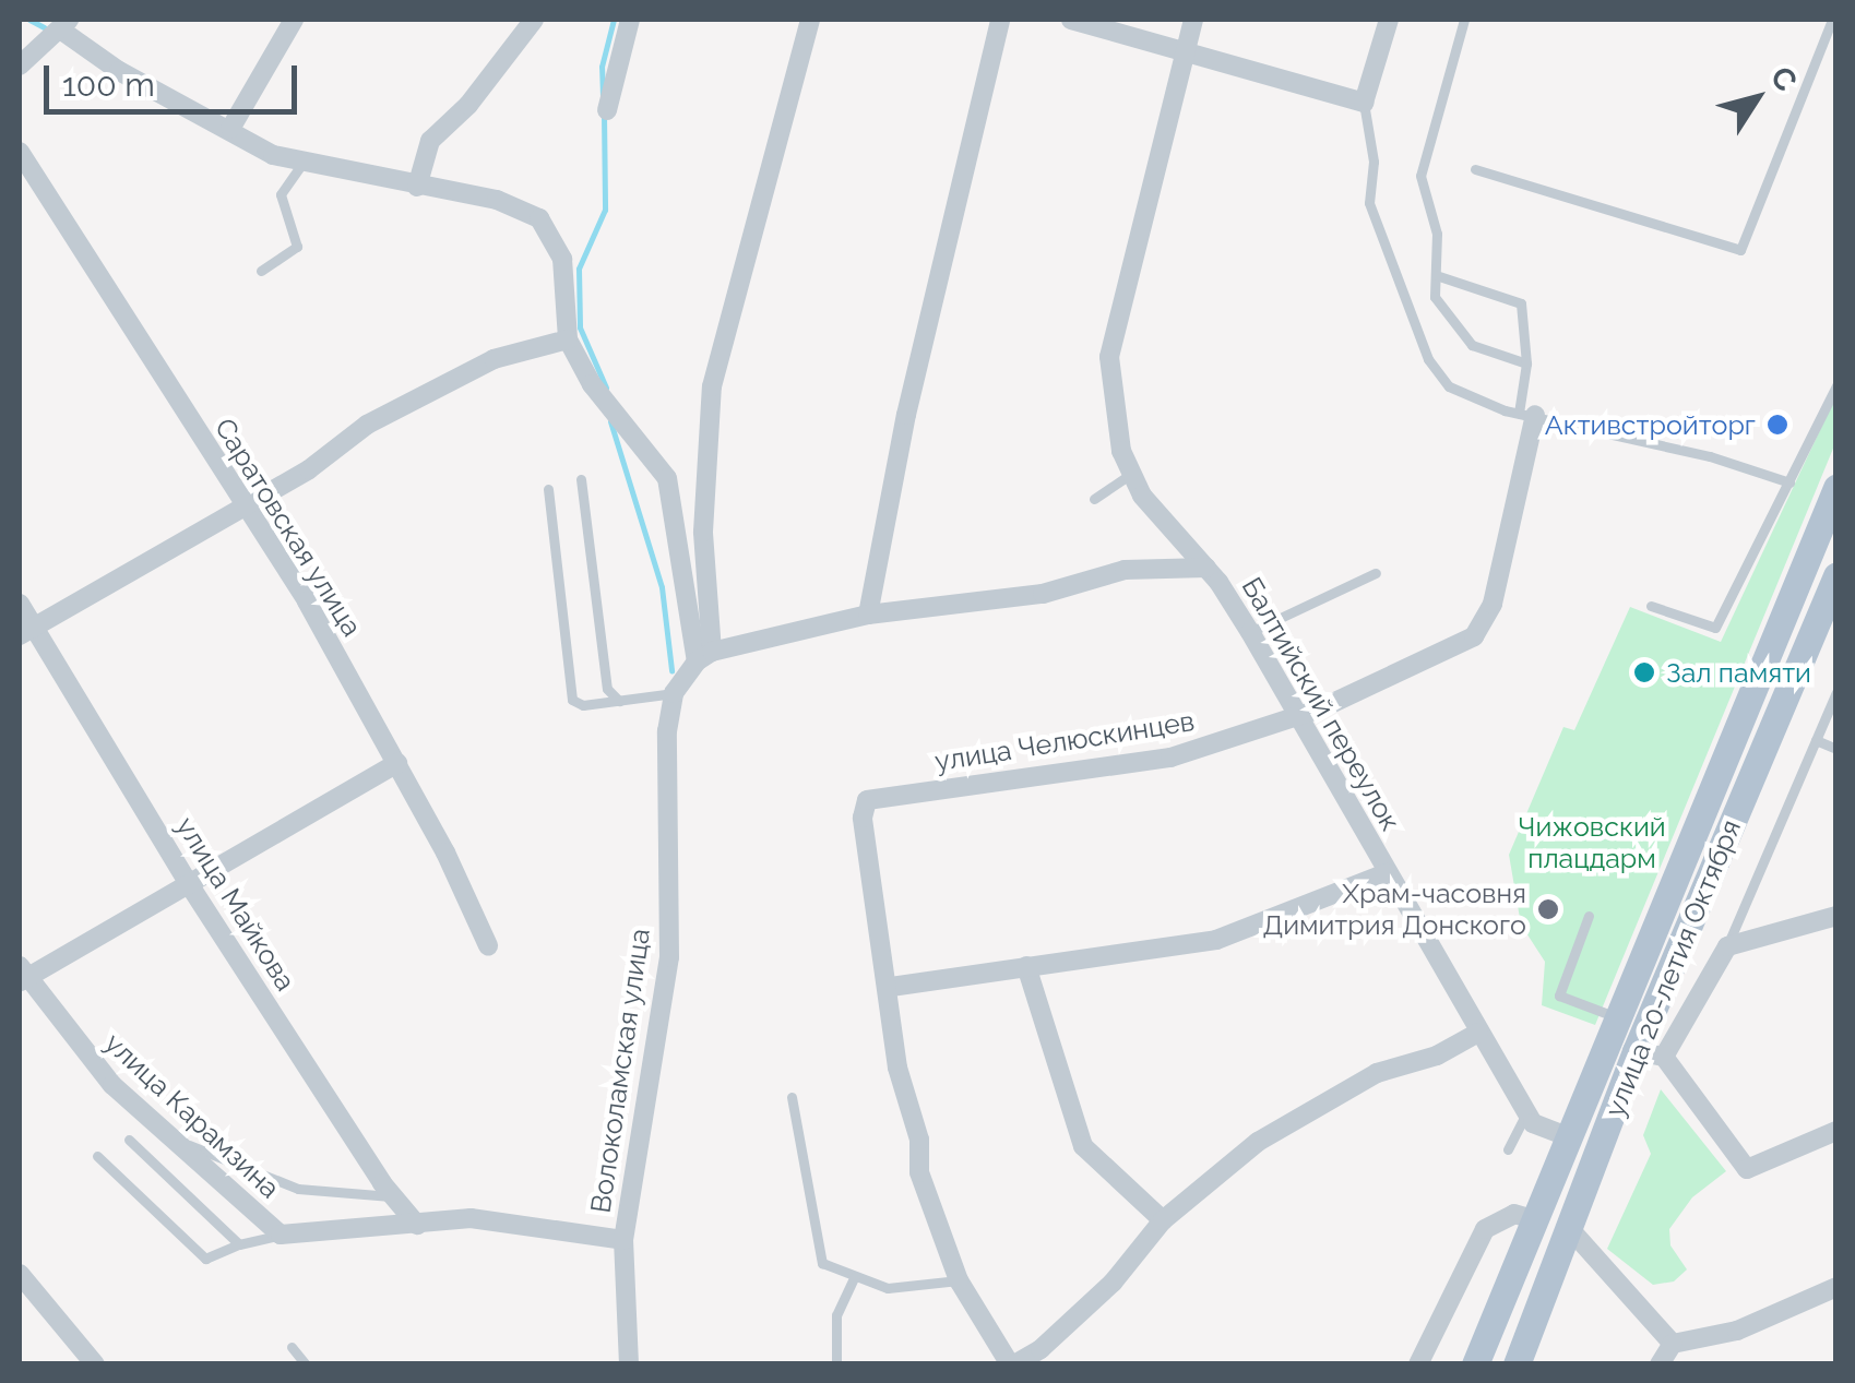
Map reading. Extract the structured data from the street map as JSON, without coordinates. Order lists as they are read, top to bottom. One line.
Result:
{"streets":{"main road":["улица 20-летия Октября"],"street":["Саратовская улица","Балтийский переулок","улица Челюскинцев","улица Майкова","Волоколамская улица","улица Карамзина"]},"crossings":[["Балтийский переулок","улица Челюскинцев"],["Балтийский переулок","улица 20-летия Октября"],["улица Майкова","улица Карамзина"],["Волоколамская улица","улица Карамзина"]],"parks":["Чижовский плацдарм"],"places":["Активстройторг","Зал памяти","Храм-часовня Димитрия Донского"],"scale_bar":"100 m","north":"top right"}
